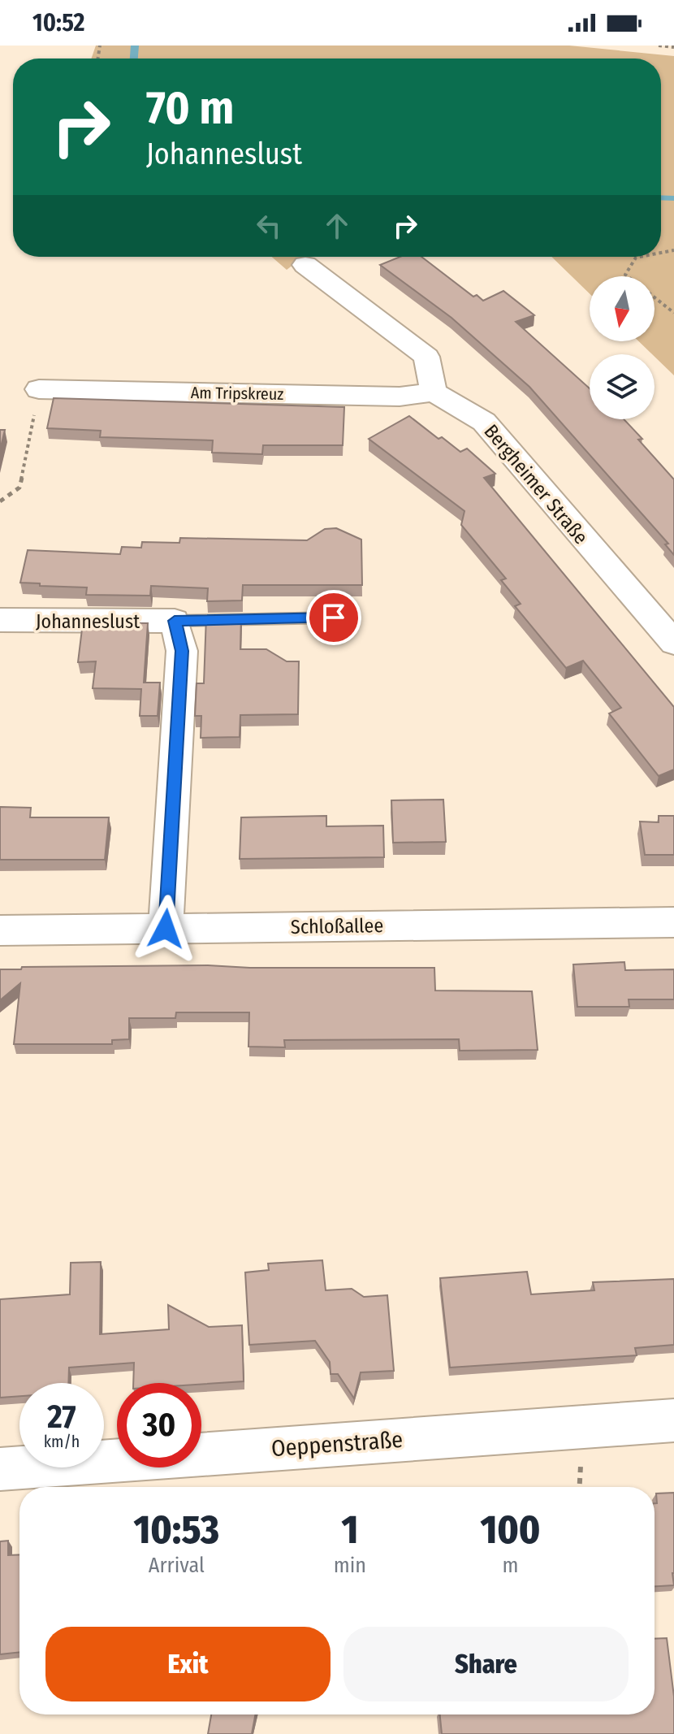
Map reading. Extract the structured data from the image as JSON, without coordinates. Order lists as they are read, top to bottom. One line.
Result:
{"streets":{"street":["Am Tripskreuz","Bergheimer Straße","Johanneslust","Schloßallee","Oeppenstraße"]},"crossings":[["Am Tripskreuz","Bergheimer Straße"]],"north":"bottom","page":{"status":"10:52","turn":["70 m","Johanneslust"],"speed":"27 km/h","limit":"30","eta":["10:53","Arrival","1","min","100","m"],"buttons":["Exit","Share"]}}
